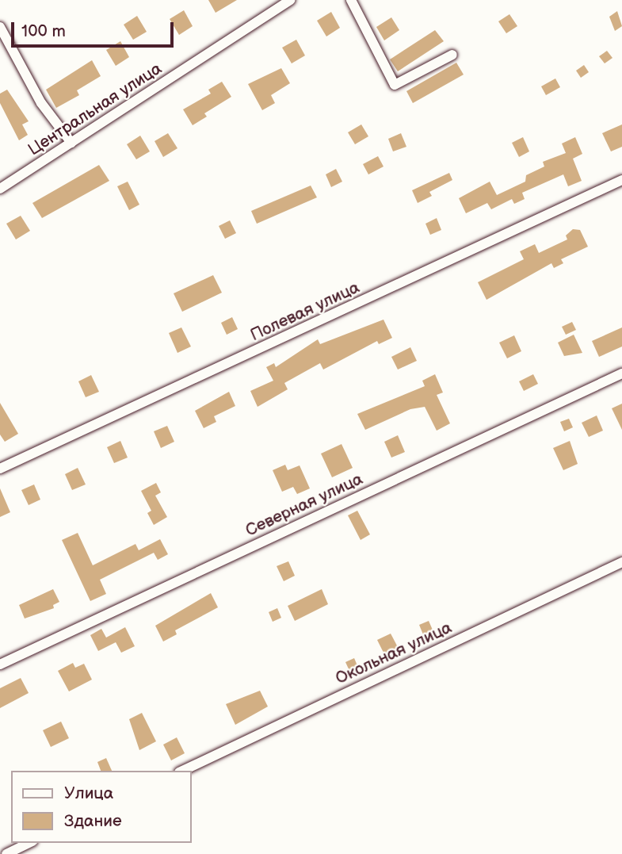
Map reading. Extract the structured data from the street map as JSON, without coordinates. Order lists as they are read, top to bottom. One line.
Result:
{"streets":{"street":["Центральная улица","Полевая улица","Северная улица","Окольная улица"]},"legend":["Улица","Здание"],"scale_bar":"100 m"}
